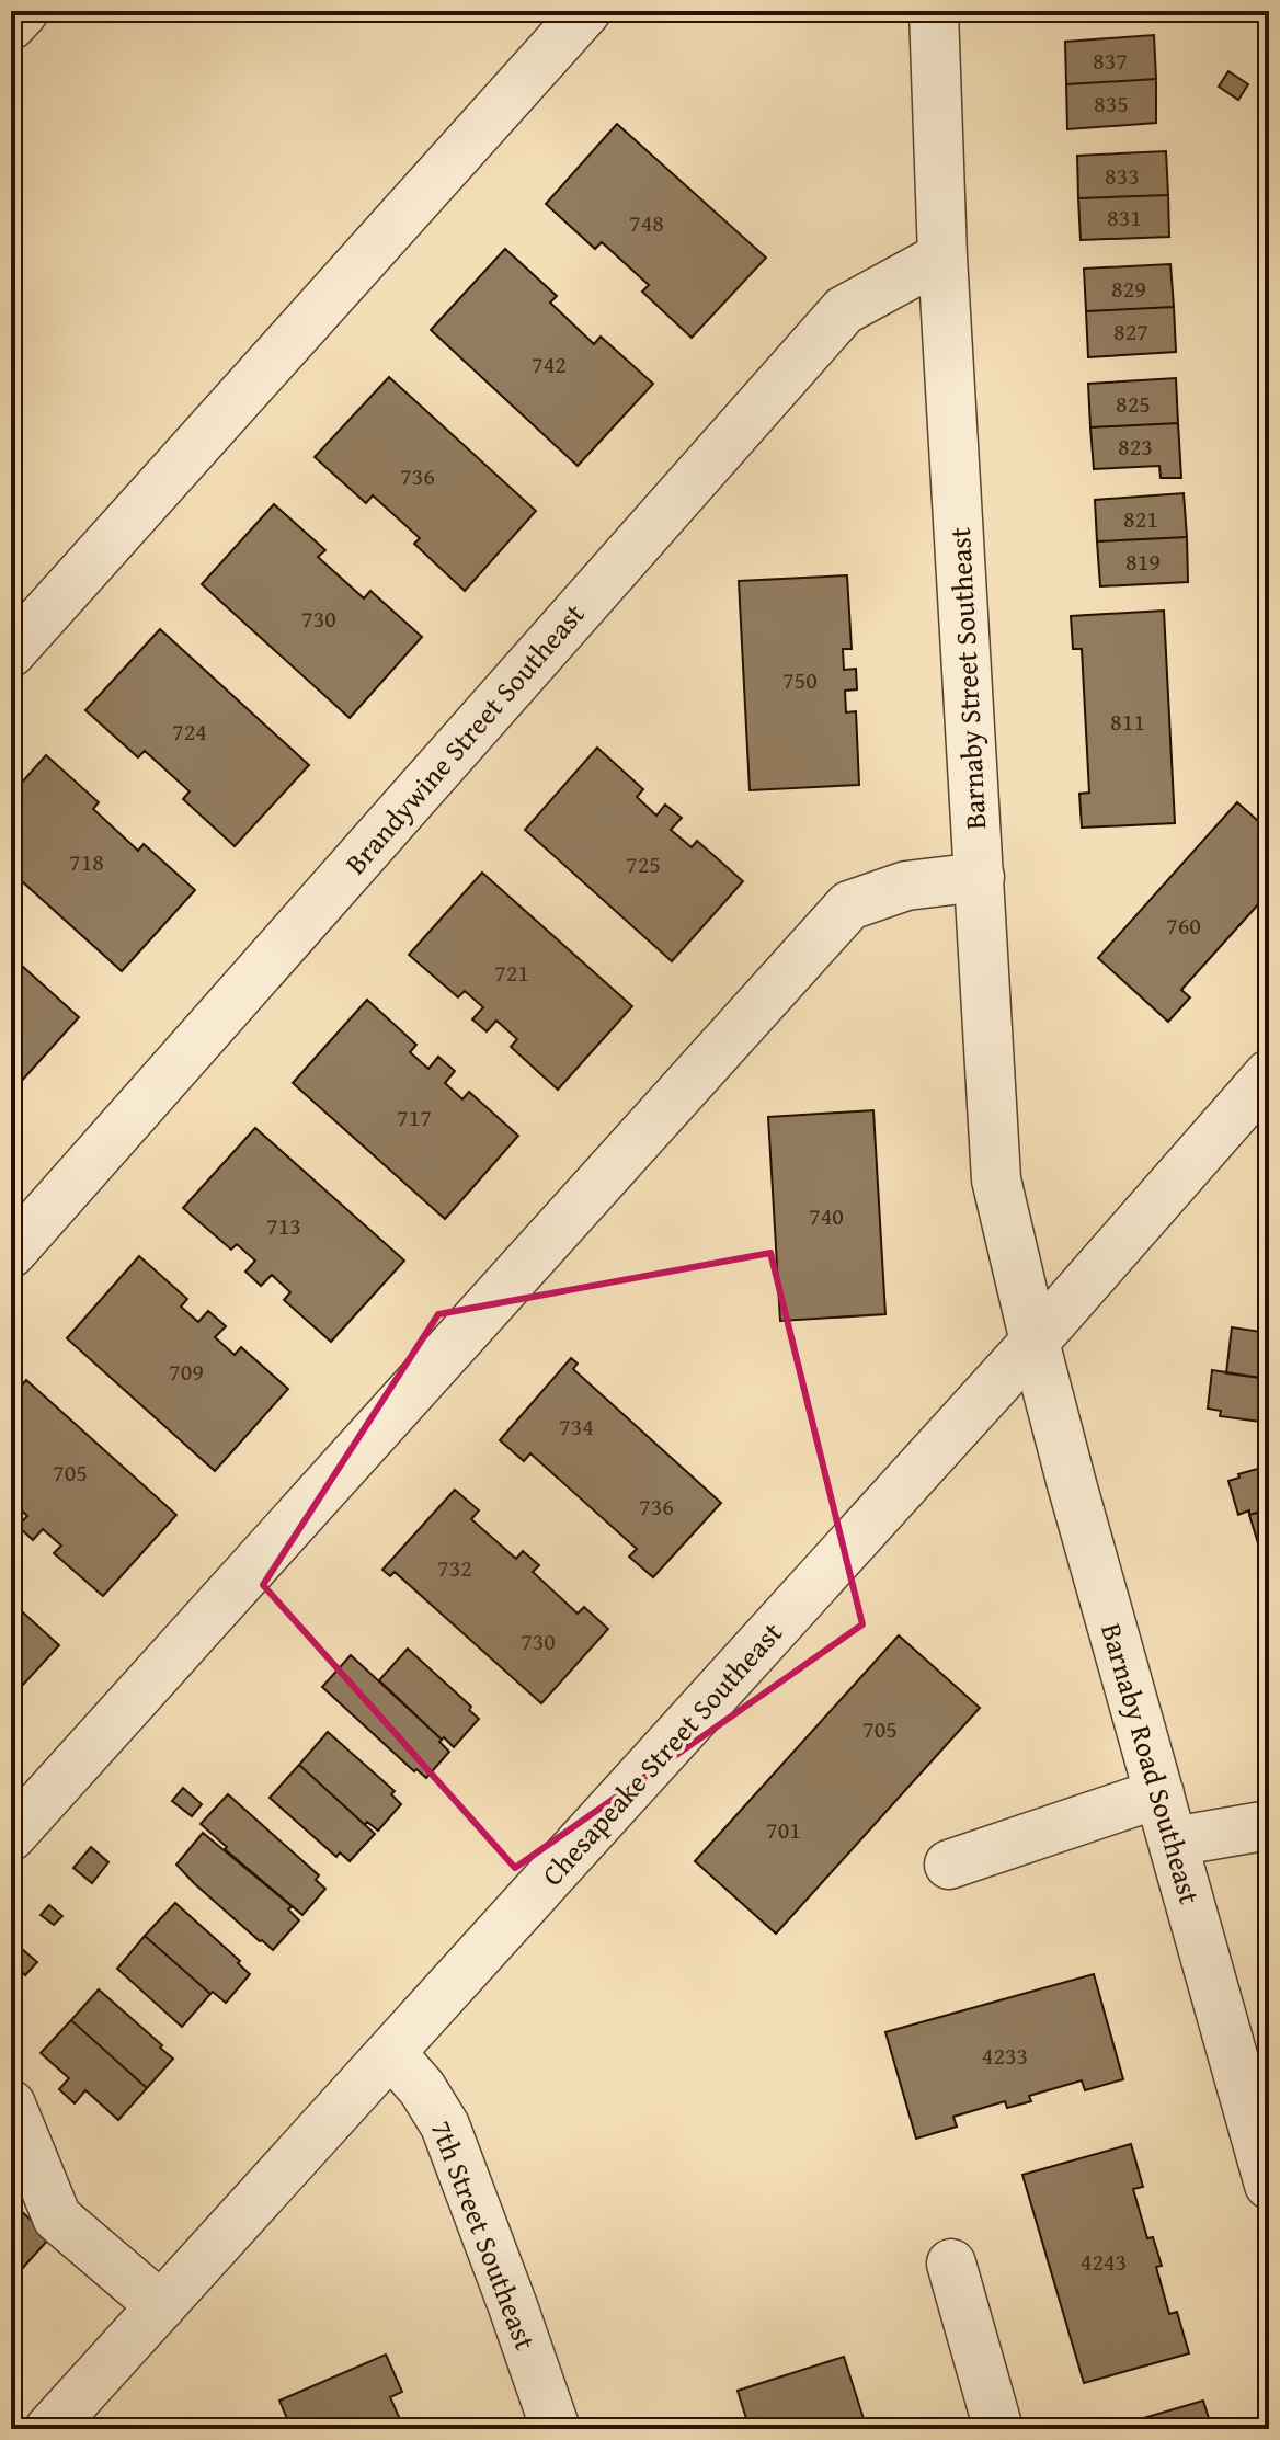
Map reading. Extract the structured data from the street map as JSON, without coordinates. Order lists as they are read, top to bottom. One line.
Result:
{"streets":{"street":["Barnaby Street Southeast","Brandywine Street Southeast","Chesapeake Street Southeast","Barnaby Road Southeast","7th Street Southeast"]},"crossings":[["Barnaby Street Southeast","Brandywine Street Southeast"],["Barnaby Street Southeast","Chesapeake Street Southeast"],["Barnaby Street Southeast","Barnaby Road Southeast"],["Chesapeake Street Southeast","Barnaby Road Southeast"],["Chesapeake Street Southeast","7th Street Southeast"]],"house_numbers":["837","835","833","831","748","829","827","742","825","823","736","821","819","730","750","811","724","718","725","760","721","717","740","713","709","734","705","736","732","730","705","701","4233","4243"]}
